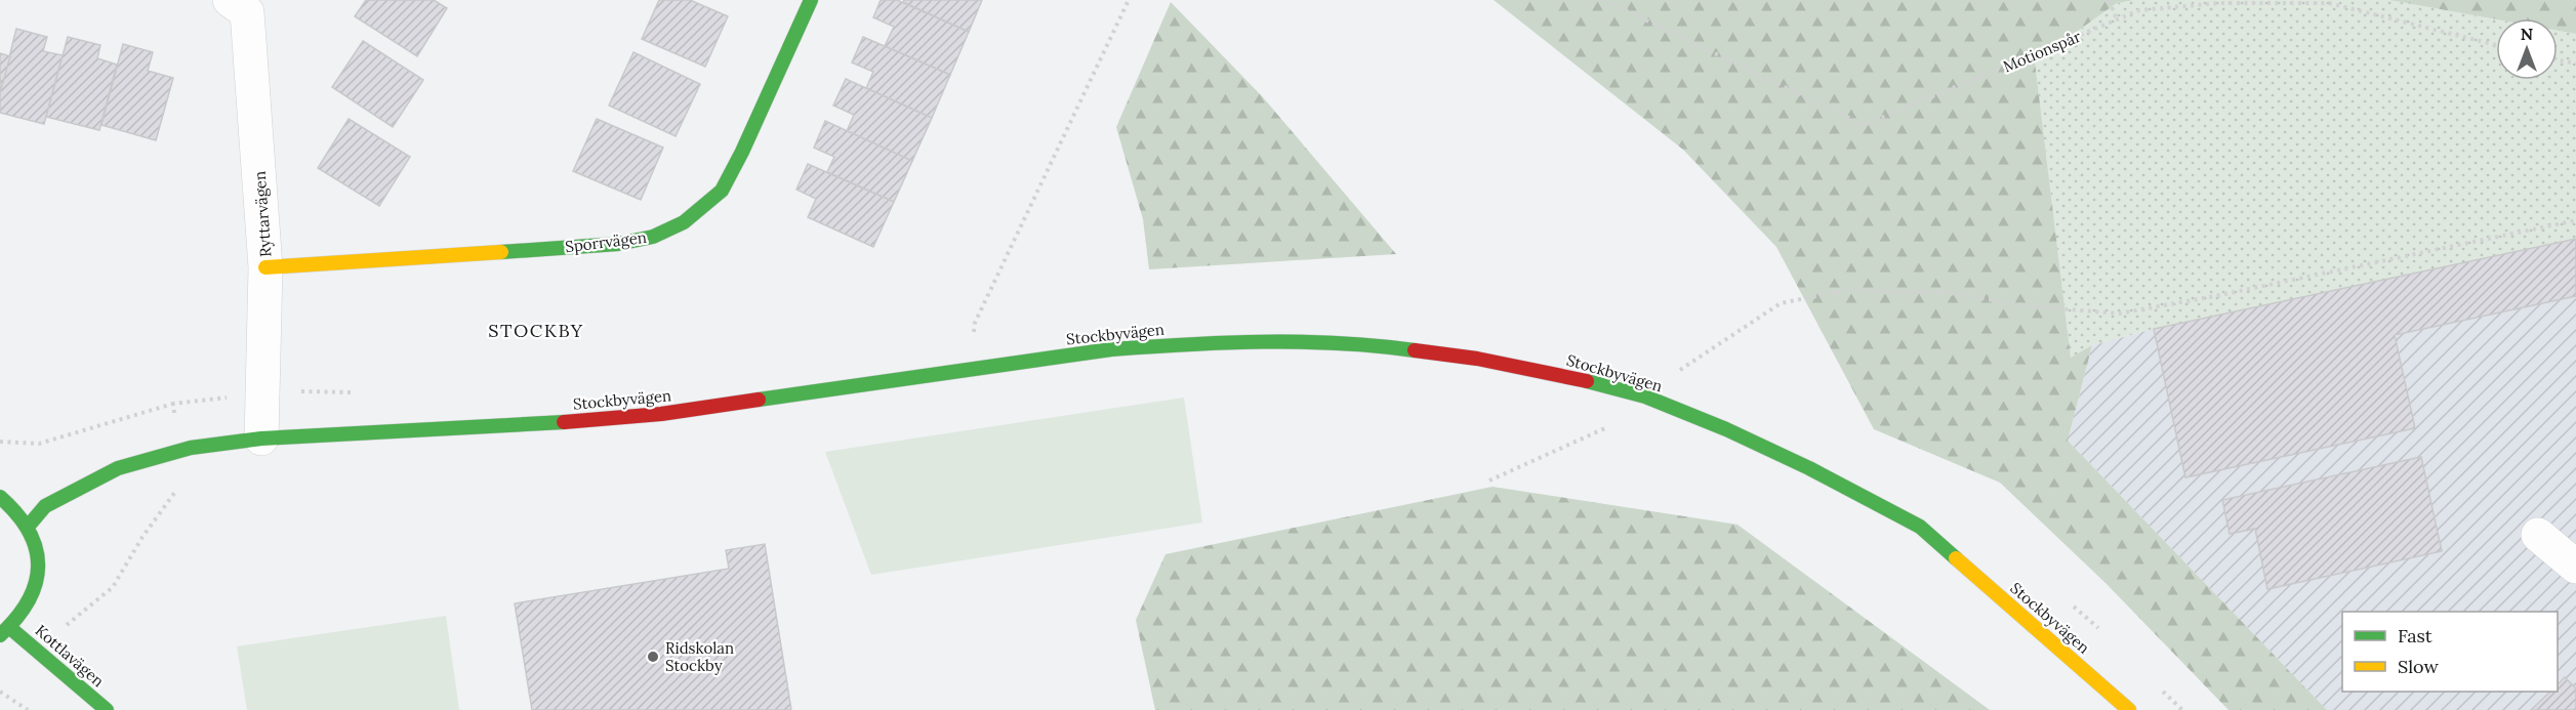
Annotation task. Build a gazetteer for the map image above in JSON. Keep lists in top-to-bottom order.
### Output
{
  "streets": {
    "street": [
      "Ryttarvägen",
      "Sporrvägen",
      "Stockbyvägen",
      "Kottlavägen"
    ],
    "path": ["Motionspår"]
  },
  "crossings": [
    ["Ryttarvägen", "Sporrvägen"],
    ["Ryttarvägen", "Stockbyvägen"]
  ],
  "districts": ["STOCKBY"],
  "places": ["Ridskolan Stockby"],
  "legend": ["Fast", "Slow"],
  "north": "top"
}
